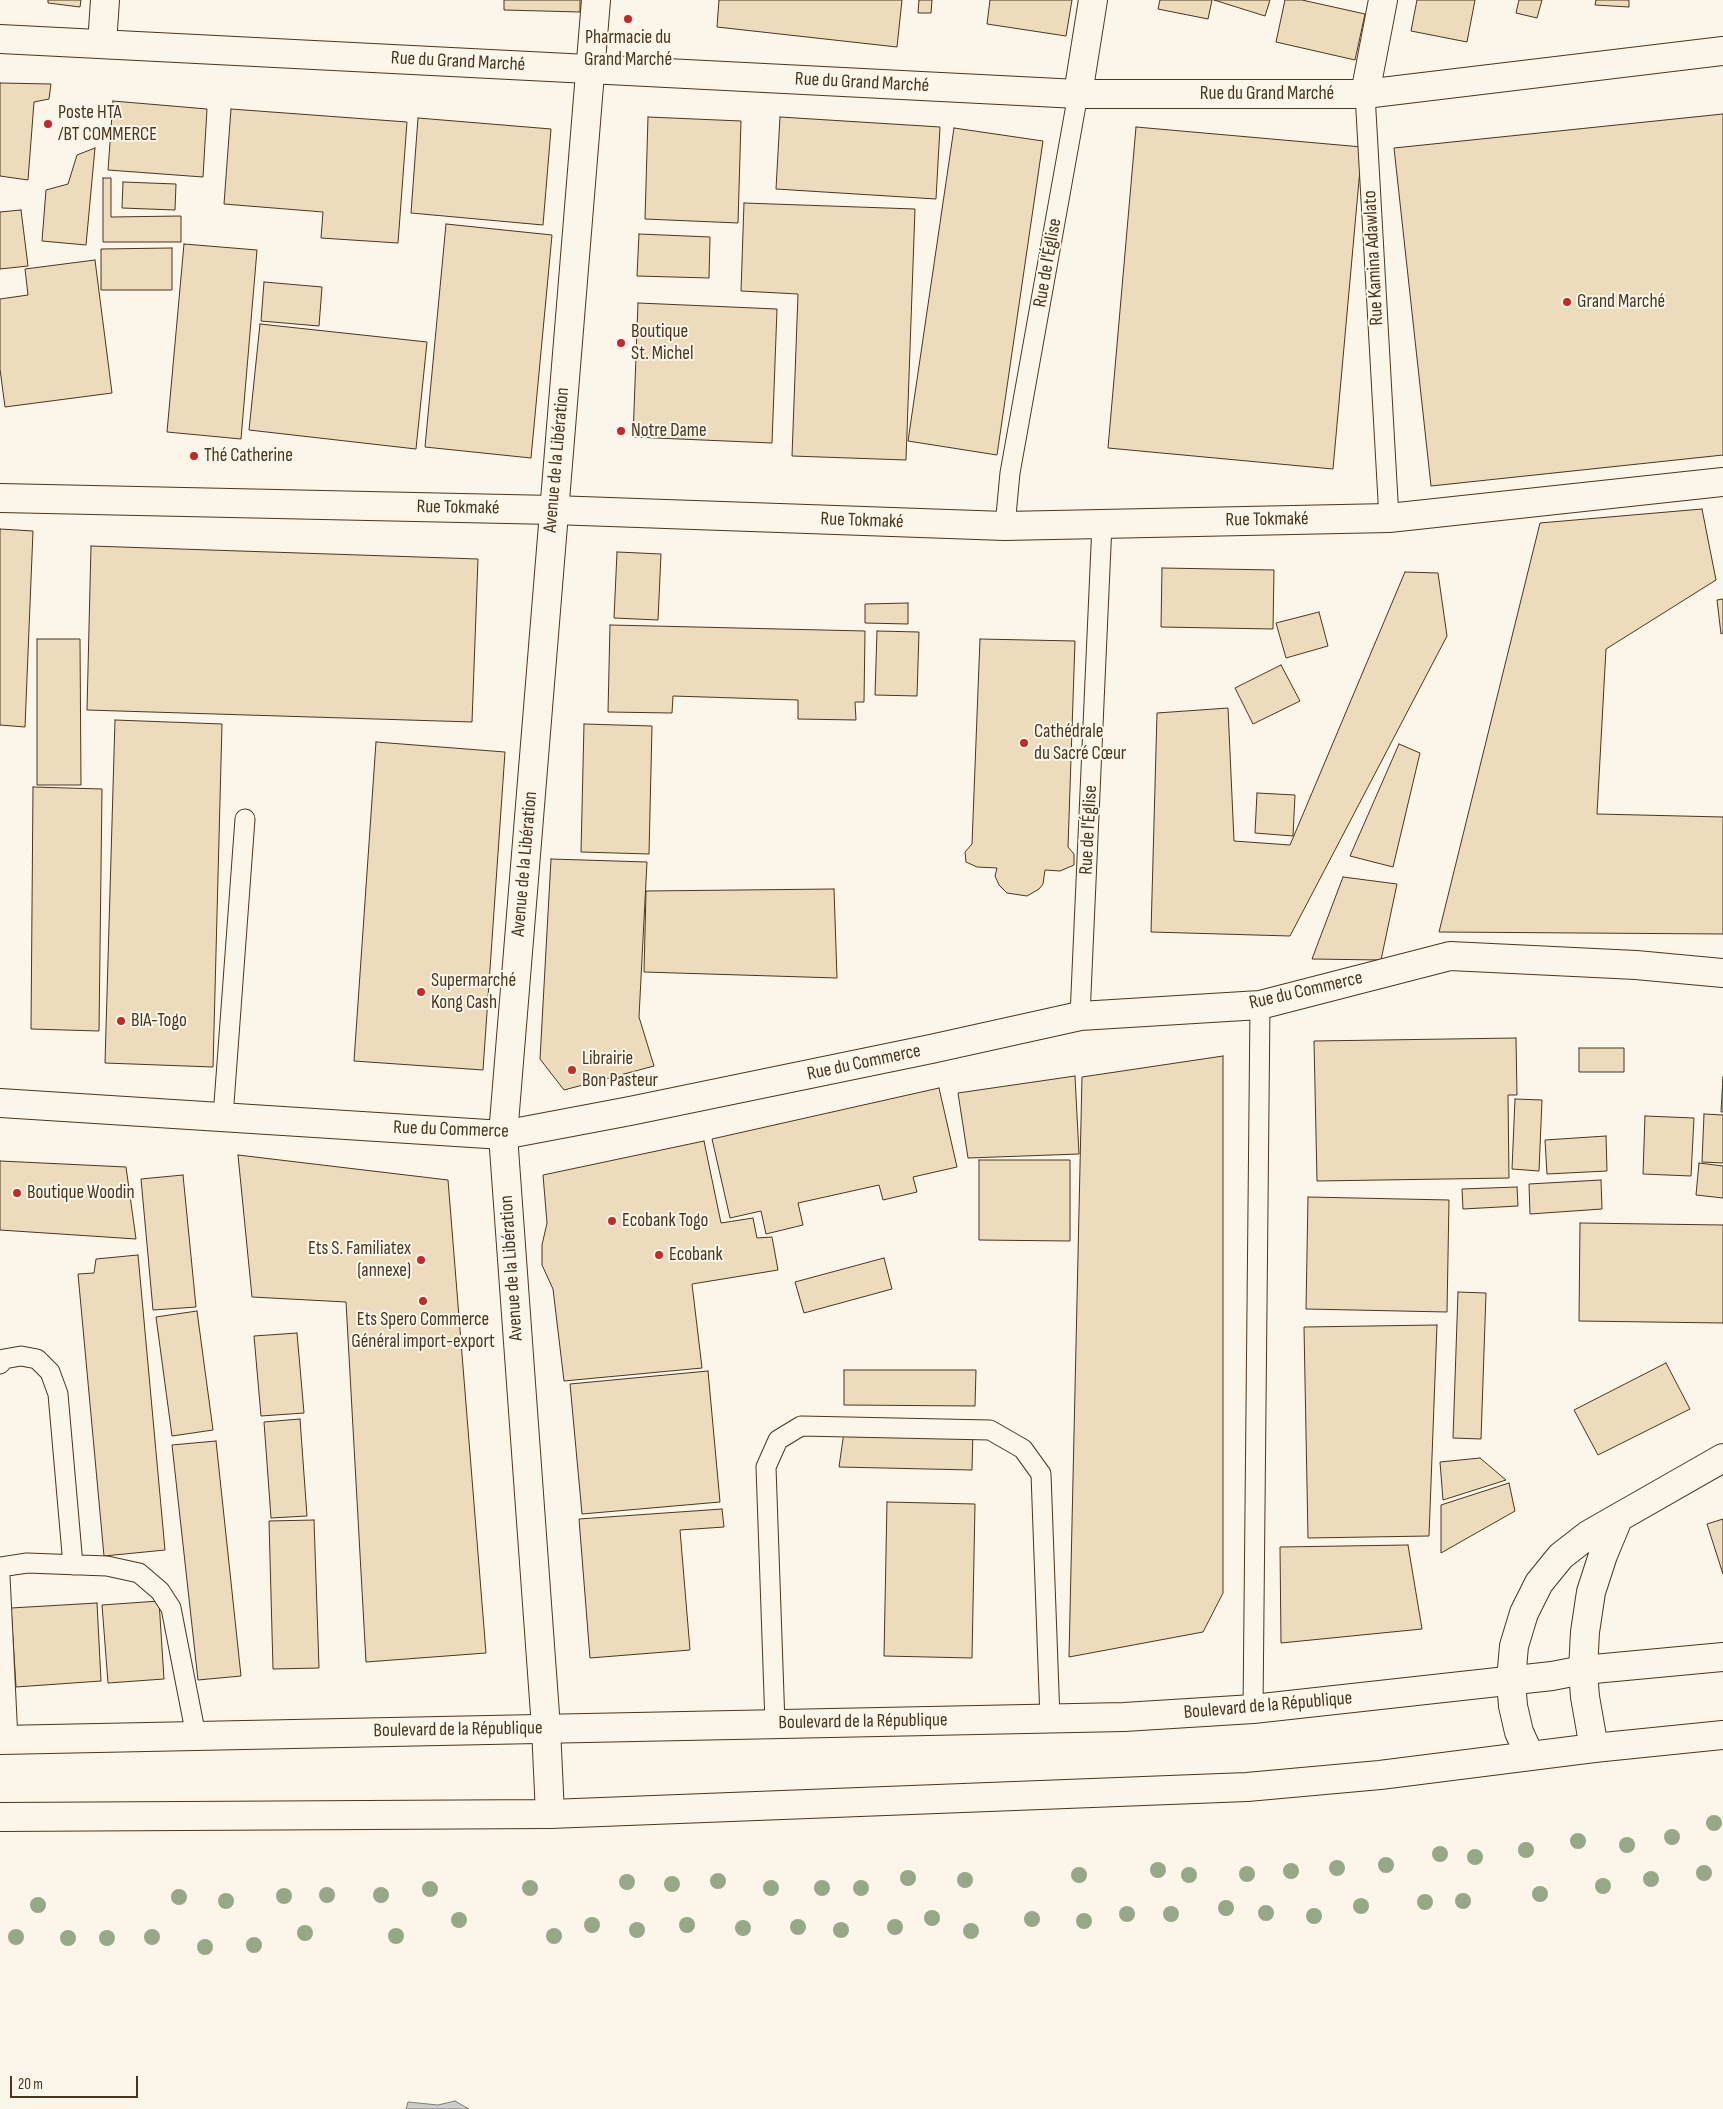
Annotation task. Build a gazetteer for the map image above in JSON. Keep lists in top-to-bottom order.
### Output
{
  "streets": {
    "main road": [
      "Rue du Grand Marché",
      "Rue Kamina Adawlato",
      "Rue de l'Église",
      "Avenue de la Libération",
      "Rue Tokmaké",
      "Rue du Commerce",
      "Boulevard de la République"
    ]
  },
  "crossings": [
    ["Rue du Grand Marché", "Rue Kamina Adawlato"],
    ["Rue du Grand Marché", "Rue de l'Église"],
    ["Rue du Grand Marché", "Avenue de la Libération"],
    ["Rue Kamina Adawlato", "Rue Tokmaké"],
    ["Rue de l'Église", "Rue Tokmaké"],
    ["Rue de l'Église", "Rue du Commerce"],
    ["Avenue de la Libération", "Rue Tokmaké"],
    ["Avenue de la Libération", "Rue du Commerce"],
    ["Avenue de la Libération", "Boulevard de la République"]
  ],
  "places": [
    "Pharmacie du Grand Marché",
    "Poste HTA /BT COMMERCE",
    "Grand Marché",
    "Boutique St. Michel",
    "Notre Dame",
    "Thé Catherine",
    "Cathédrale du Sacré Cœur",
    "Supermarché Kong Cash",
    "BIA-Togo",
    "Librairie Bon Pasteur",
    "Boutique Woodin",
    "Ecobank Togo",
    "Ecobank",
    "Ets S. Familiatex (annexe)",
    "Ets Spero Commerce Général import-export"
  ],
  "scale_bar": "20 m"
}
